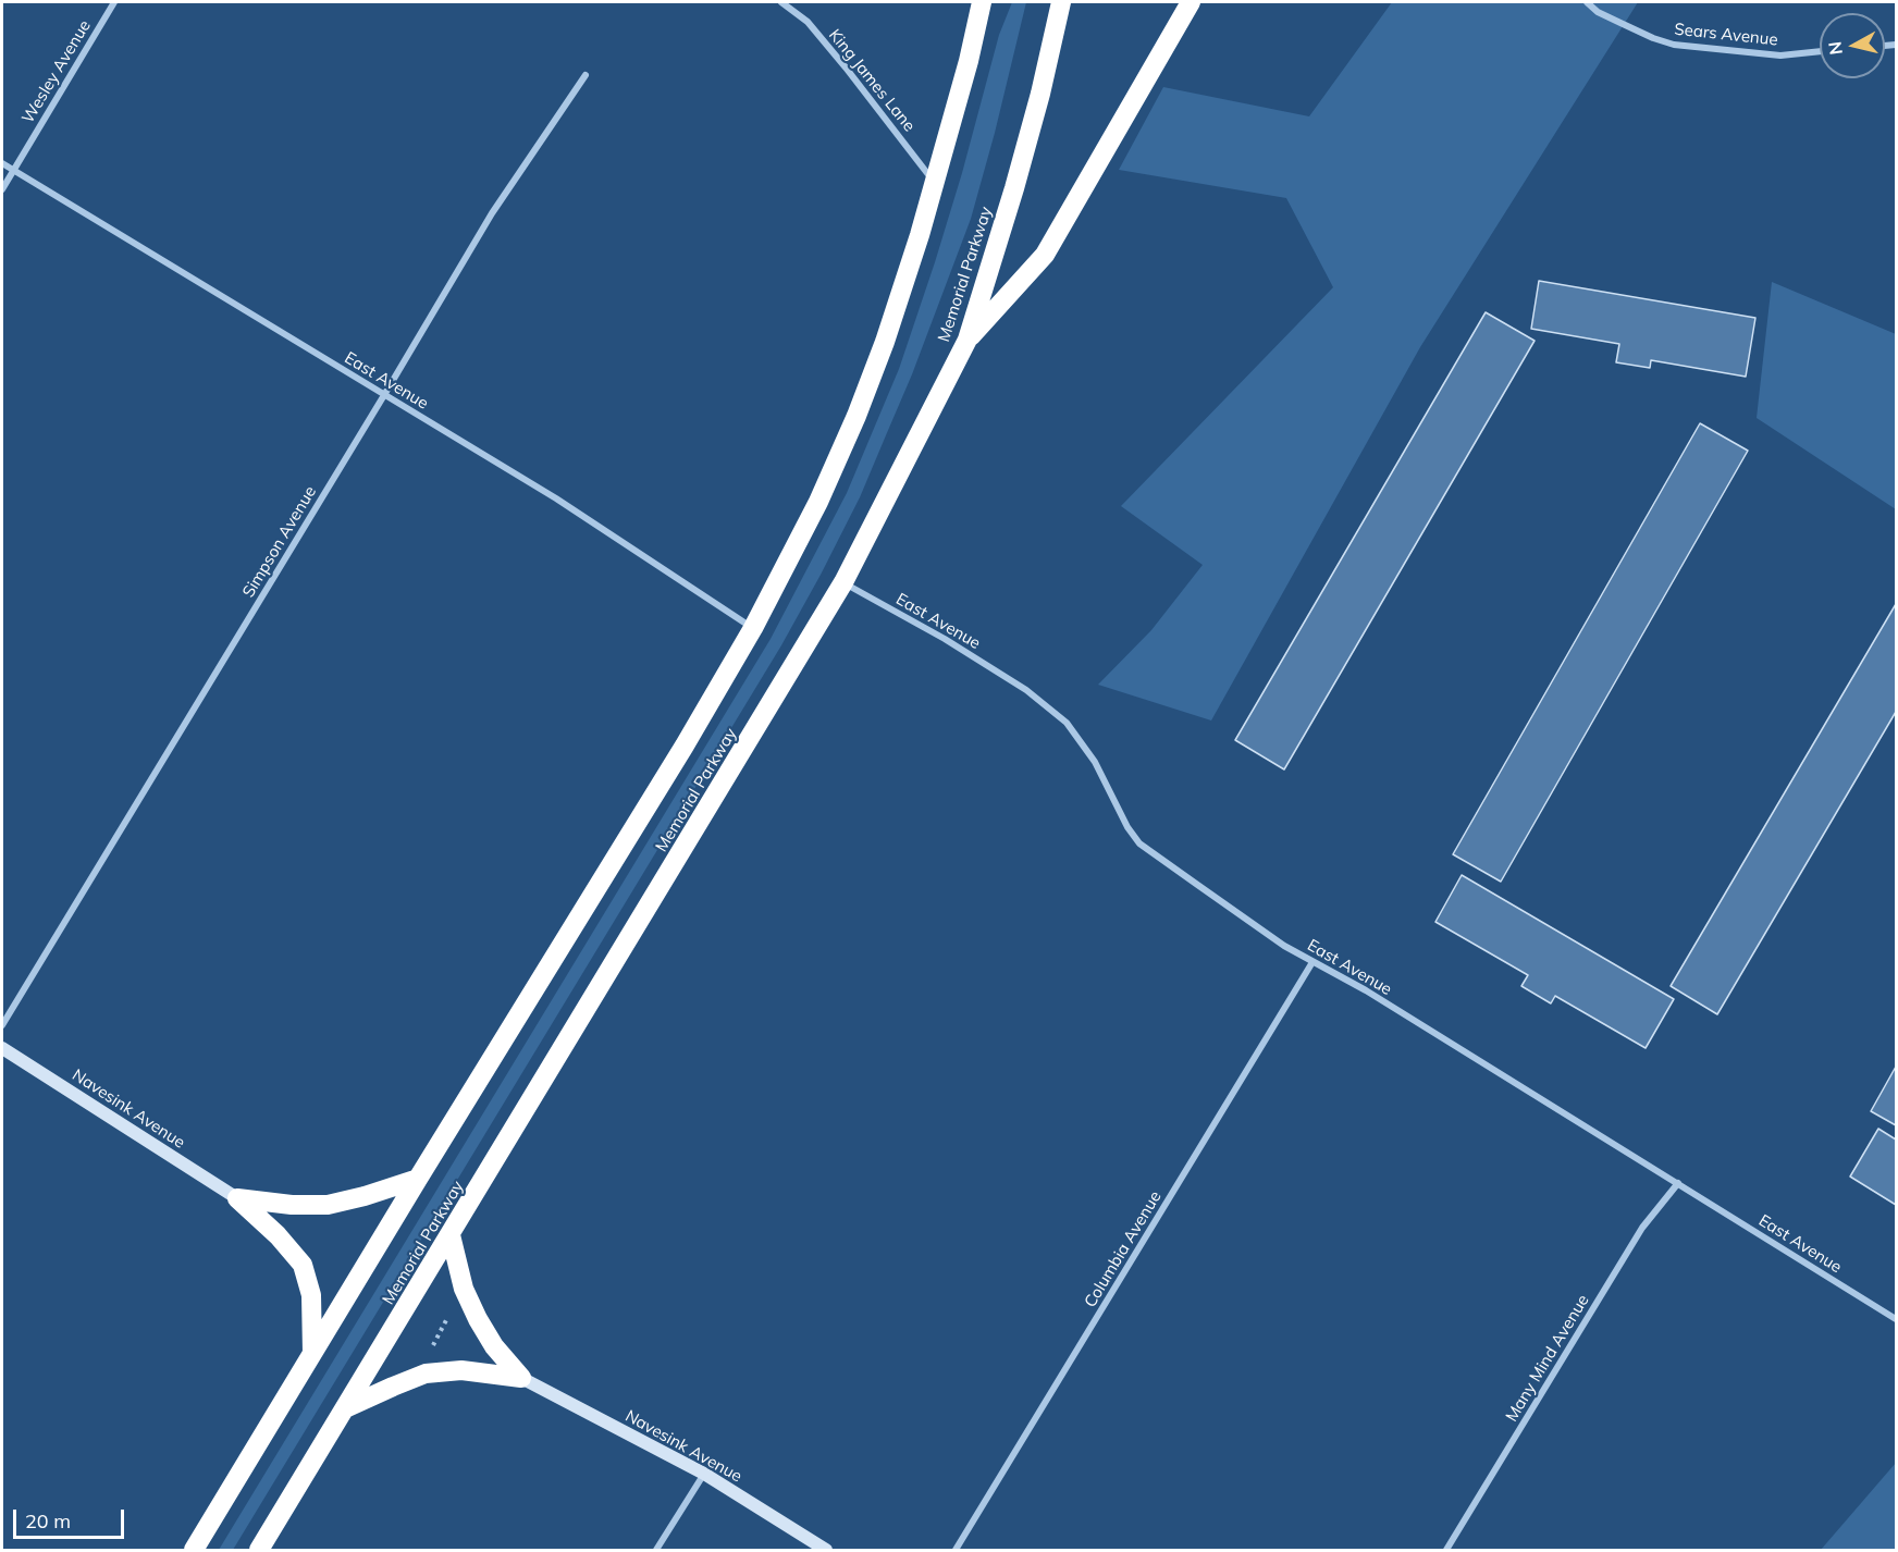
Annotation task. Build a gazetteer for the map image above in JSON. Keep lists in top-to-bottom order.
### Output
{
  "streets": {
    "highway": ["Memorial Parkway"],
    "street": [
      "Sears Avenue",
      "Wesley Avenue",
      "King James Lane",
      "East Avenue",
      "Simpson Avenue",
      "Navesink Avenue",
      "Columbia Avenue",
      "Many Mind Avenue"
    ]
  },
  "crossings": [
    ["Wesley Avenue", "East Avenue"],
    ["King James Lane", "Memorial Parkway"],
    ["Memorial Parkway", "East Avenue"],
    ["East Avenue", "Simpson Avenue"],
    ["East Avenue", "Columbia Avenue"],
    ["East Avenue", "Many Mind Avenue"]
  ],
  "scale_bar": "20 m",
  "north": "left"
}
